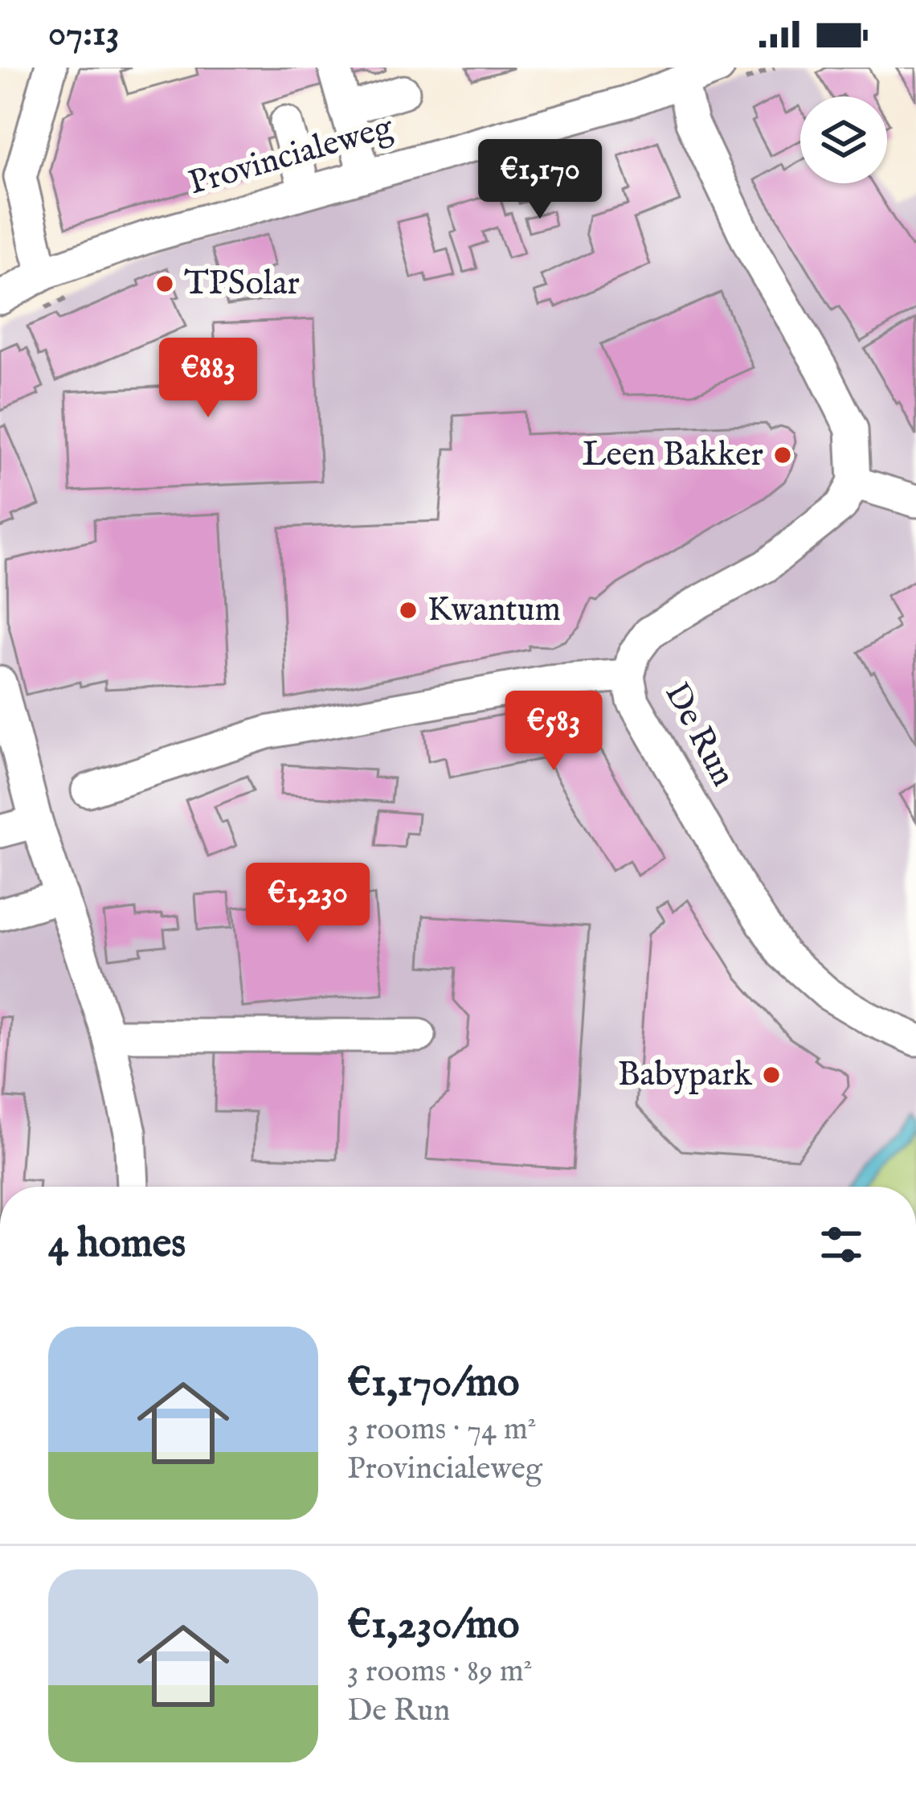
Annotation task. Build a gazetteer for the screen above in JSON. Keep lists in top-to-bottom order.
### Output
{
  "streets": {
    "street": ["Provincialeweg", "De Run"]
  },
  "places": [
    "TPSolar",
    "Leen Bakker",
    "Kwantum",
    "Babypark"
  ],
  "page": {
    "status": "07:13",
    "price": [
      "€1,170",
      "€883",
      "€583",
      "€1,230"
    ],
    "heading": "4 homes",
    "list": [
      {
        "name": "€1,170/mo",
        "note": "3 rooms · 74 m² · Provincialeweg"
      },
      {
        "name": "€1,230/mo",
        "note": "3 rooms · 89 m² · De Run"
      }
    ]
  }
}
